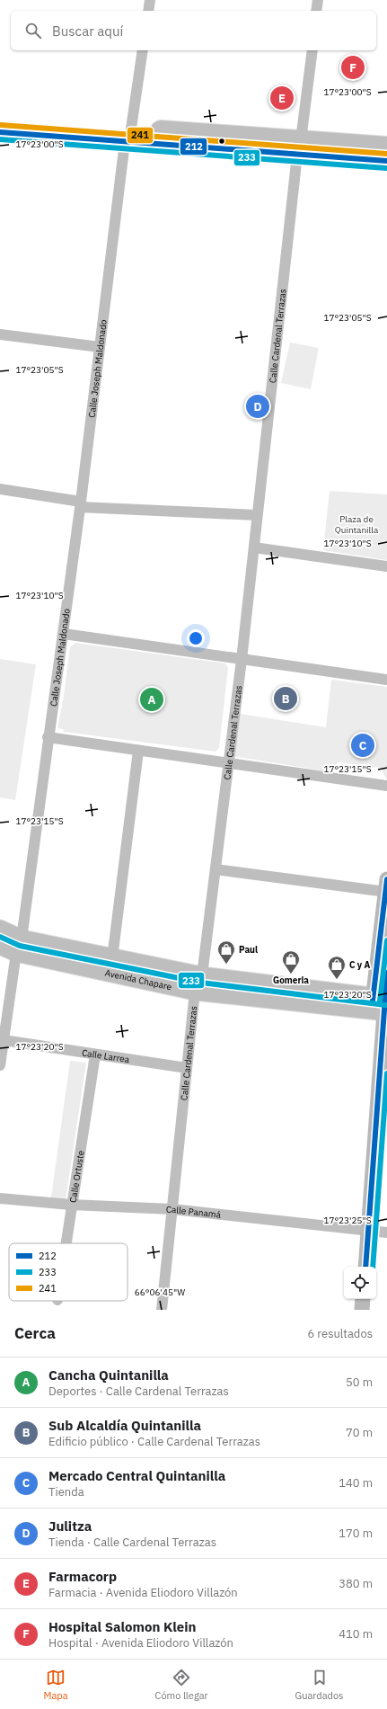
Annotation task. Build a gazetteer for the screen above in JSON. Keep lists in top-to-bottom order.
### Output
{
  "streets": {
    "main road": ["Avenida Chapare"],
    "street": [
      "Calle Cardenal Terrazas",
      "Calle Joseph Maldonado",
      "Calle Larrea",
      "Calle Ortuste",
      "Calle Panamá"
    ]
  },
  "crossings": [
    ["Calle Cardenal Terrazas", "Avenida Chapare"],
    ["Calle Cardenal Terrazas", "Calle Larrea"],
    ["Calle Cardenal Terrazas", "Calle Panamá"],
    ["Calle Joseph Maldonado", "Avenida Chapare"],
    ["Calle Joseph Maldonado", "Calle Larrea"],
    ["Calle Larrea", "Calle Ortuste"],
    ["Calle Ortuste", "Calle Panamá"]
  ],
  "parks": ["Plaza de Quintanilla"],
  "places": {
    "shop": ["Paul", "Gomeria", "C y A"]
  },
  "lines": ["transit line 241", "transit line 212", "transit line 233"],
  "legend": ["212", "233", "241"],
  "page": {
    "search": "Buscar aquí",
    "pins": [
      "F",
      "E",
      "D",
      "B",
      "A",
      "C"
    ],
    "heading": ["Cerca", "6 resultados"],
    "list": [
      {
        "mark": "A",
        "name": "Cancha Quintanilla",
        "note": "Deportes · Calle Cardenal Terrazas",
        "value": "50 m"
      },
      {
        "mark": "B",
        "name": "Sub Alcaldía Quintanilla",
        "note": "Edificio público · Calle Cardenal Terrazas",
        "value": "70 m"
      },
      {
        "mark": "C",
        "name": "Mercado Central Quintanilla",
        "note": "Tienda",
        "value": "140 m"
      },
      {
        "mark": "D",
        "name": "Julitza",
        "note": "Tienda · Calle Cardenal Terrazas",
        "value": "170 m"
      },
      {
        "mark": "E",
        "name": "Farmacorp",
        "note": "Farmacia · Avenida Eliodoro Villazón",
        "value": "380 m"
      },
      {
        "mark": "F",
        "name": "Hospital Salomon Klein",
        "note": "Hospital · Avenida Eliodoro Villazón",
        "value": "410 m"
      }
    ],
    "nav": ["Mapa", "Cómo llegar", "Guardados"]
  },
  "coordinates": [
    "17°23'00\"S",
    "17°23'05\"S",
    "17°23'10\"S",
    "17°23'15\"S",
    "17°23'20\"S",
    "17°23'25\"S",
    "66°06'45\"W"
  ]
}
